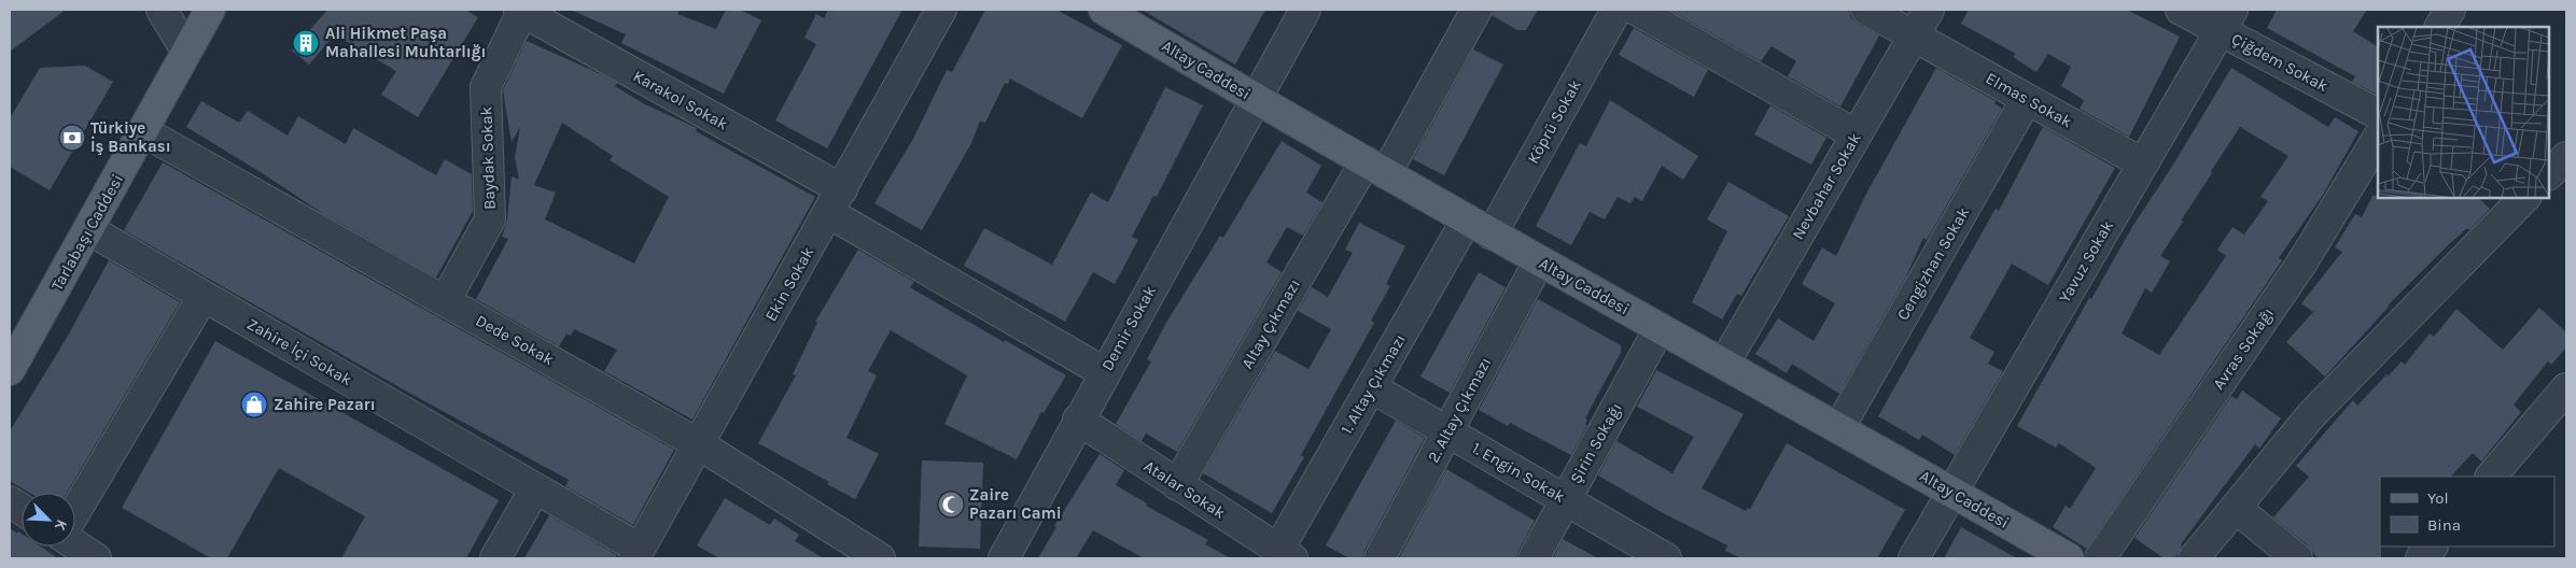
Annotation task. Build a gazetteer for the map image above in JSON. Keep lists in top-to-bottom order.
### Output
{
  "streets": {
    "main road": ["Altay Caddesi", "Tarlabaşı Caddesi"],
    "street": [
      "Çiğdem Sokak",
      "Karakol Sokak",
      "Elmas Sokak",
      "Köprü Sokak",
      "Baydak Sokak",
      "Nevbahar Sokak",
      "Yavuz Sokak",
      "Cengizhan Sokak",
      "Ekin Sokak",
      "Altay Çıkmazı",
      "Demir Sokak",
      "Dede Sokak",
      "Avras Sokağı",
      "Zahire İçi Sokak",
      "1. Altay Çıkmazı",
      "2. Altay Çıkmazı",
      "Şirin Sokağı",
      "1. Engin Sokak",
      "Atalar Sokak"
    ]
  },
  "crossings": [
    ["Çiğdem Sokak", "Yavuz Sokak"],
    ["Altay Caddesi", "Köprü Sokak"],
    ["Altay Caddesi", "Nevbahar Sokak"],
    ["Altay Caddesi", "Yavuz Sokak"],
    ["Altay Caddesi", "Cengizhan Sokak"],
    ["Altay Caddesi", "Altay Çıkmazı"],
    ["Altay Caddesi", "Demir Sokak"],
    ["Altay Caddesi", "1. Altay Çıkmazı"],
    ["Altay Caddesi", "2. Altay Çıkmazı"],
    ["Altay Caddesi", "Şirin Sokağı"],
    ["Karakol Sokak", "Baydak Sokak"],
    ["Karakol Sokak", "Ekin Sokak"],
    ["Karakol Sokak", "Demir Sokak"],
    ["Elmas Sokak", "Nevbahar Sokak"],
    ["Elmas Sokak", "Yavuz Sokak"],
    ["Elmas Sokak", "Cengizhan Sokak"],
    ["Baydak Sokak", "Dede Sokak"],
    ["Tarlabaşı Caddesi", "Dede Sokak"],
    ["Tarlabaşı Caddesi", "Zahire İçi Sokak"],
    ["Ekin Sokak", "Dede Sokak"],
    ["Ekin Sokak", "Zahire İçi Sokak"],
    ["Altay Çıkmazı", "Atalar Sokak"],
    ["Demir Sokak", "Atalar Sokak"],
    ["1. Altay Çıkmazı", "1. Engin Sokak"],
    ["1. Altay Çıkmazı", "Atalar Sokak"],
    ["2. Altay Çıkmazı", "1. Engin Sokak"],
    ["Şirin Sokağı", "1. Engin Sokak"]
  ],
  "places": {
    "building": ["Ali Hikmet Paşa Mahallesi Muhtarlığı"],
    "bank": ["Türkiye İş Bankası"],
    "shop": ["Zahire Pazarı"],
    "mosque": ["Zaire Pazarı Cami"]
  },
  "legend": ["Yol", "Bina"],
  "north": "bottom right"
}
